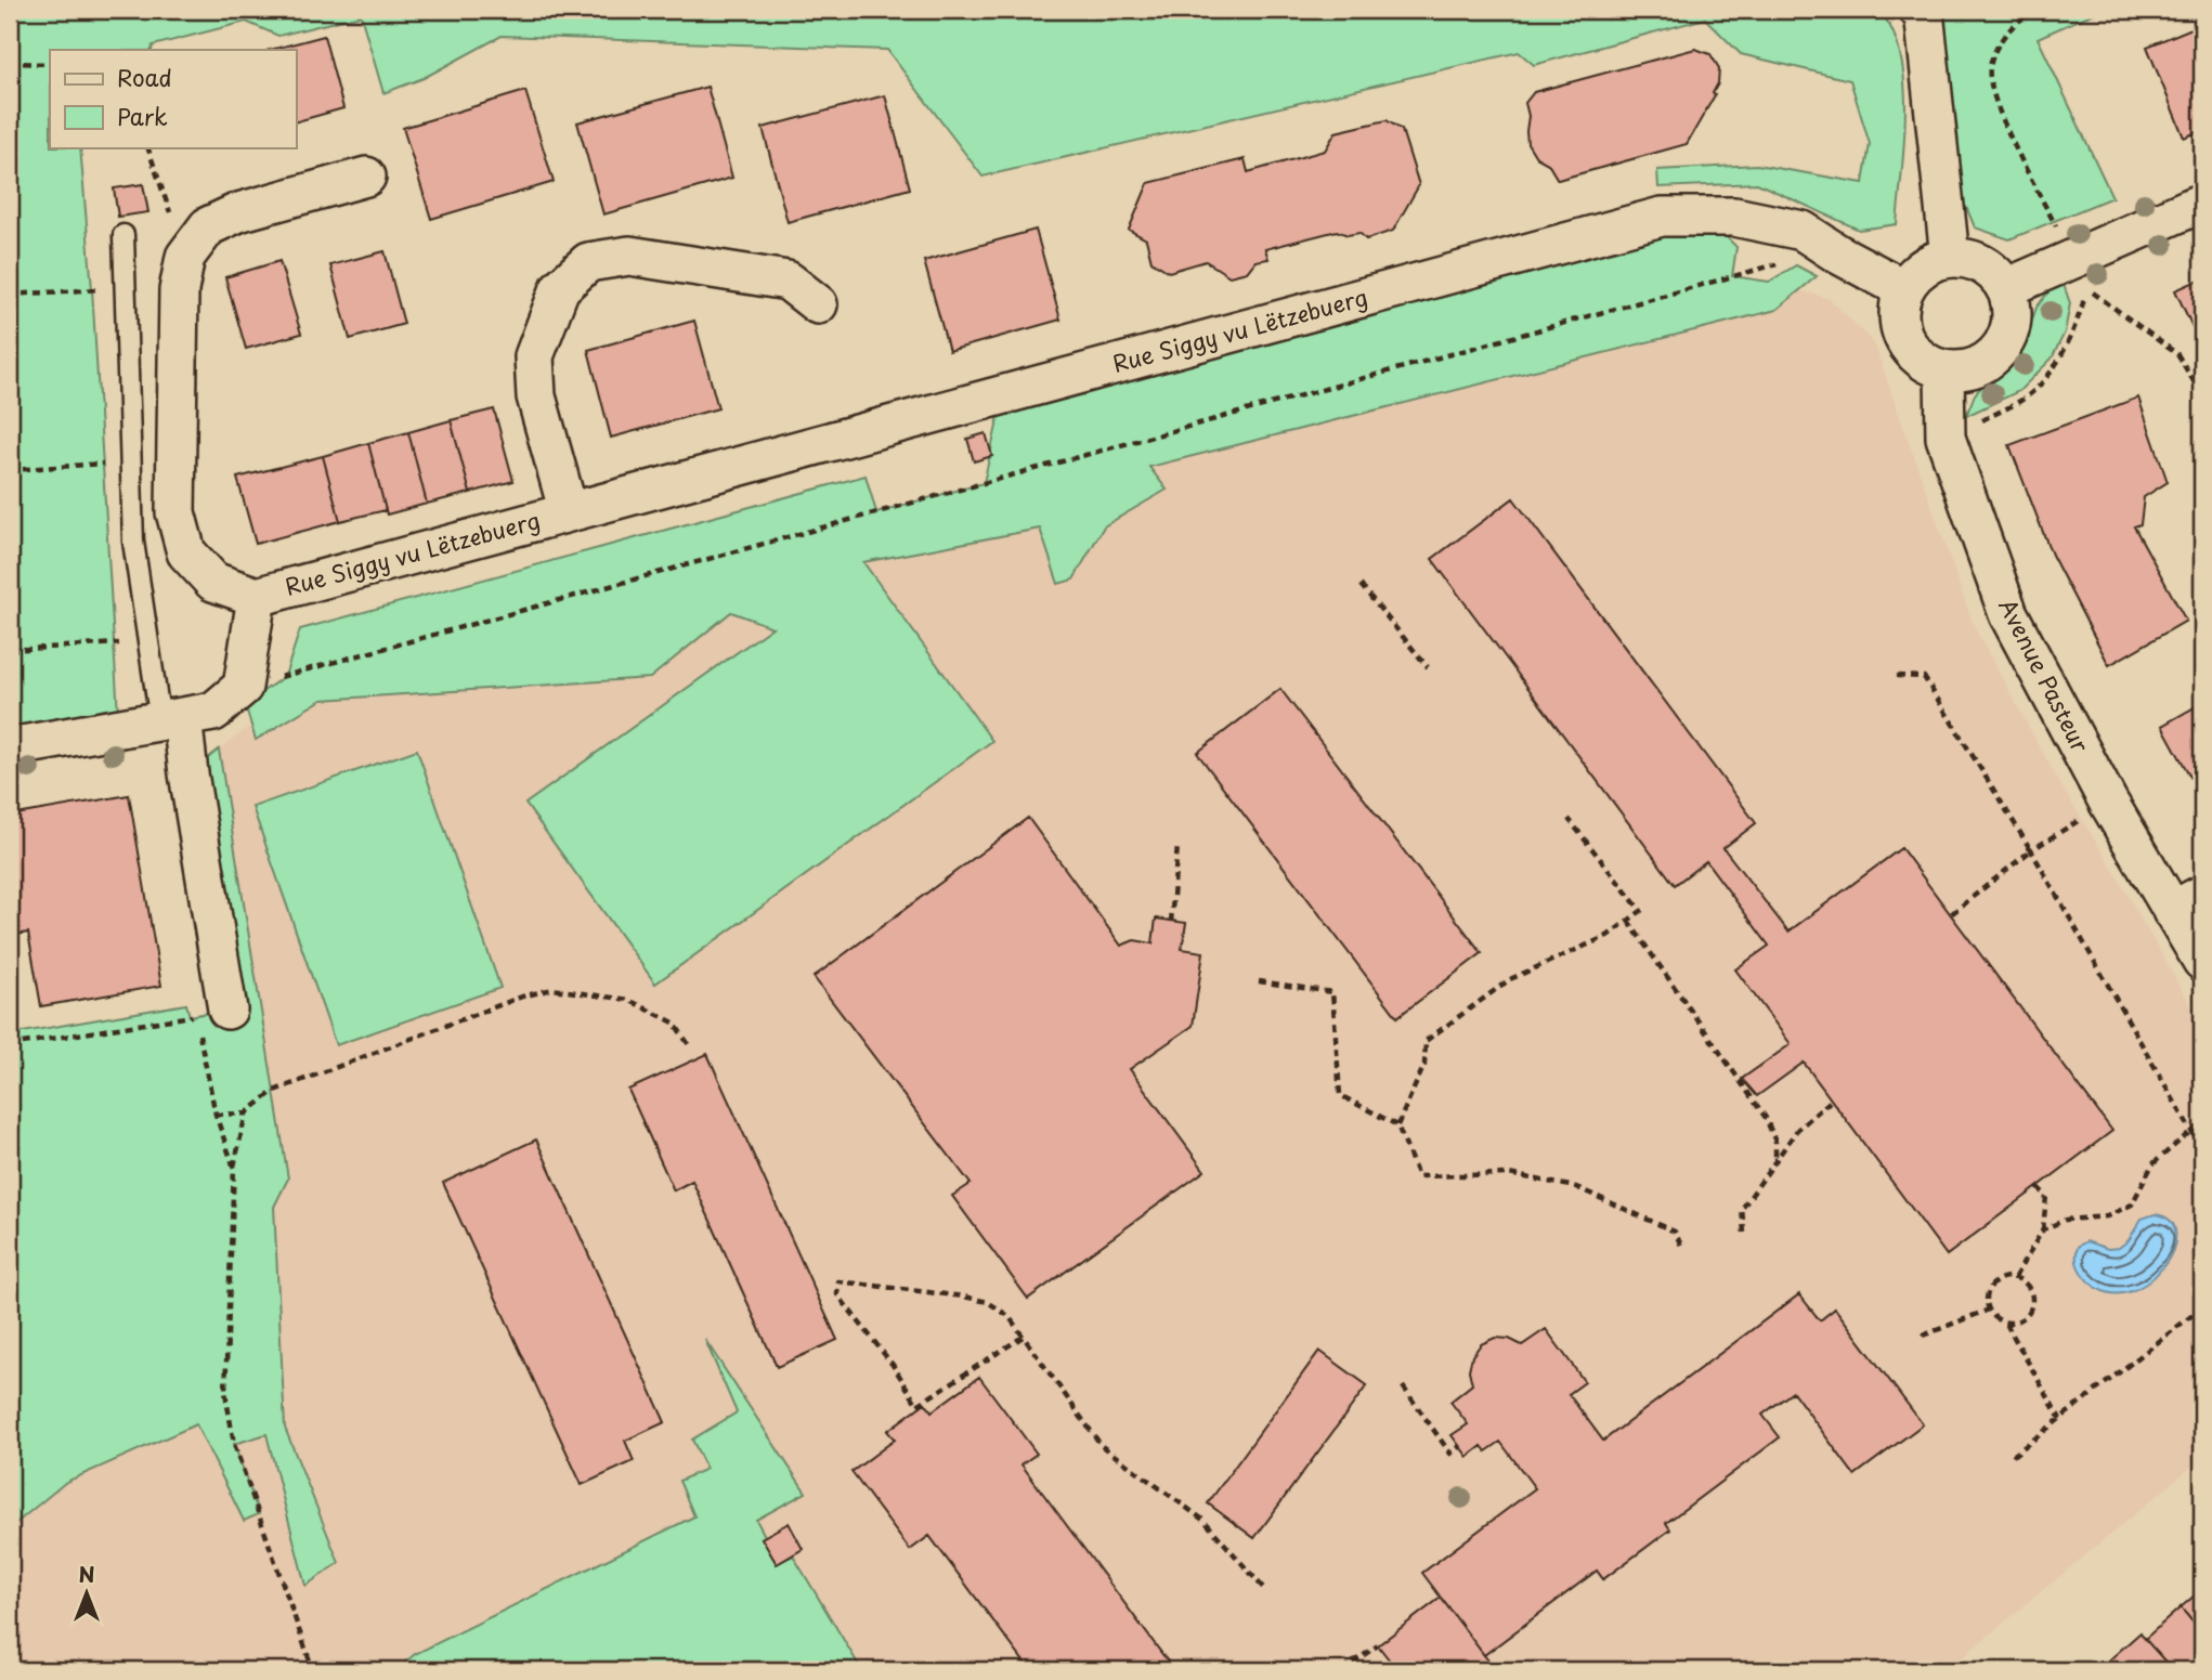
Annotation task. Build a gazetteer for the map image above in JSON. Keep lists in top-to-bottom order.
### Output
{
  "streets": {
    "street": ["Rue Siggy vu Lëtzebuerg", "Avenue Pasteur"]
  },
  "crossings": [
    ["Rue Siggy vu Lëtzebuerg", "Avenue Pasteur"]
  ],
  "legend": ["Road", "Park"],
  "north": "top"
}
